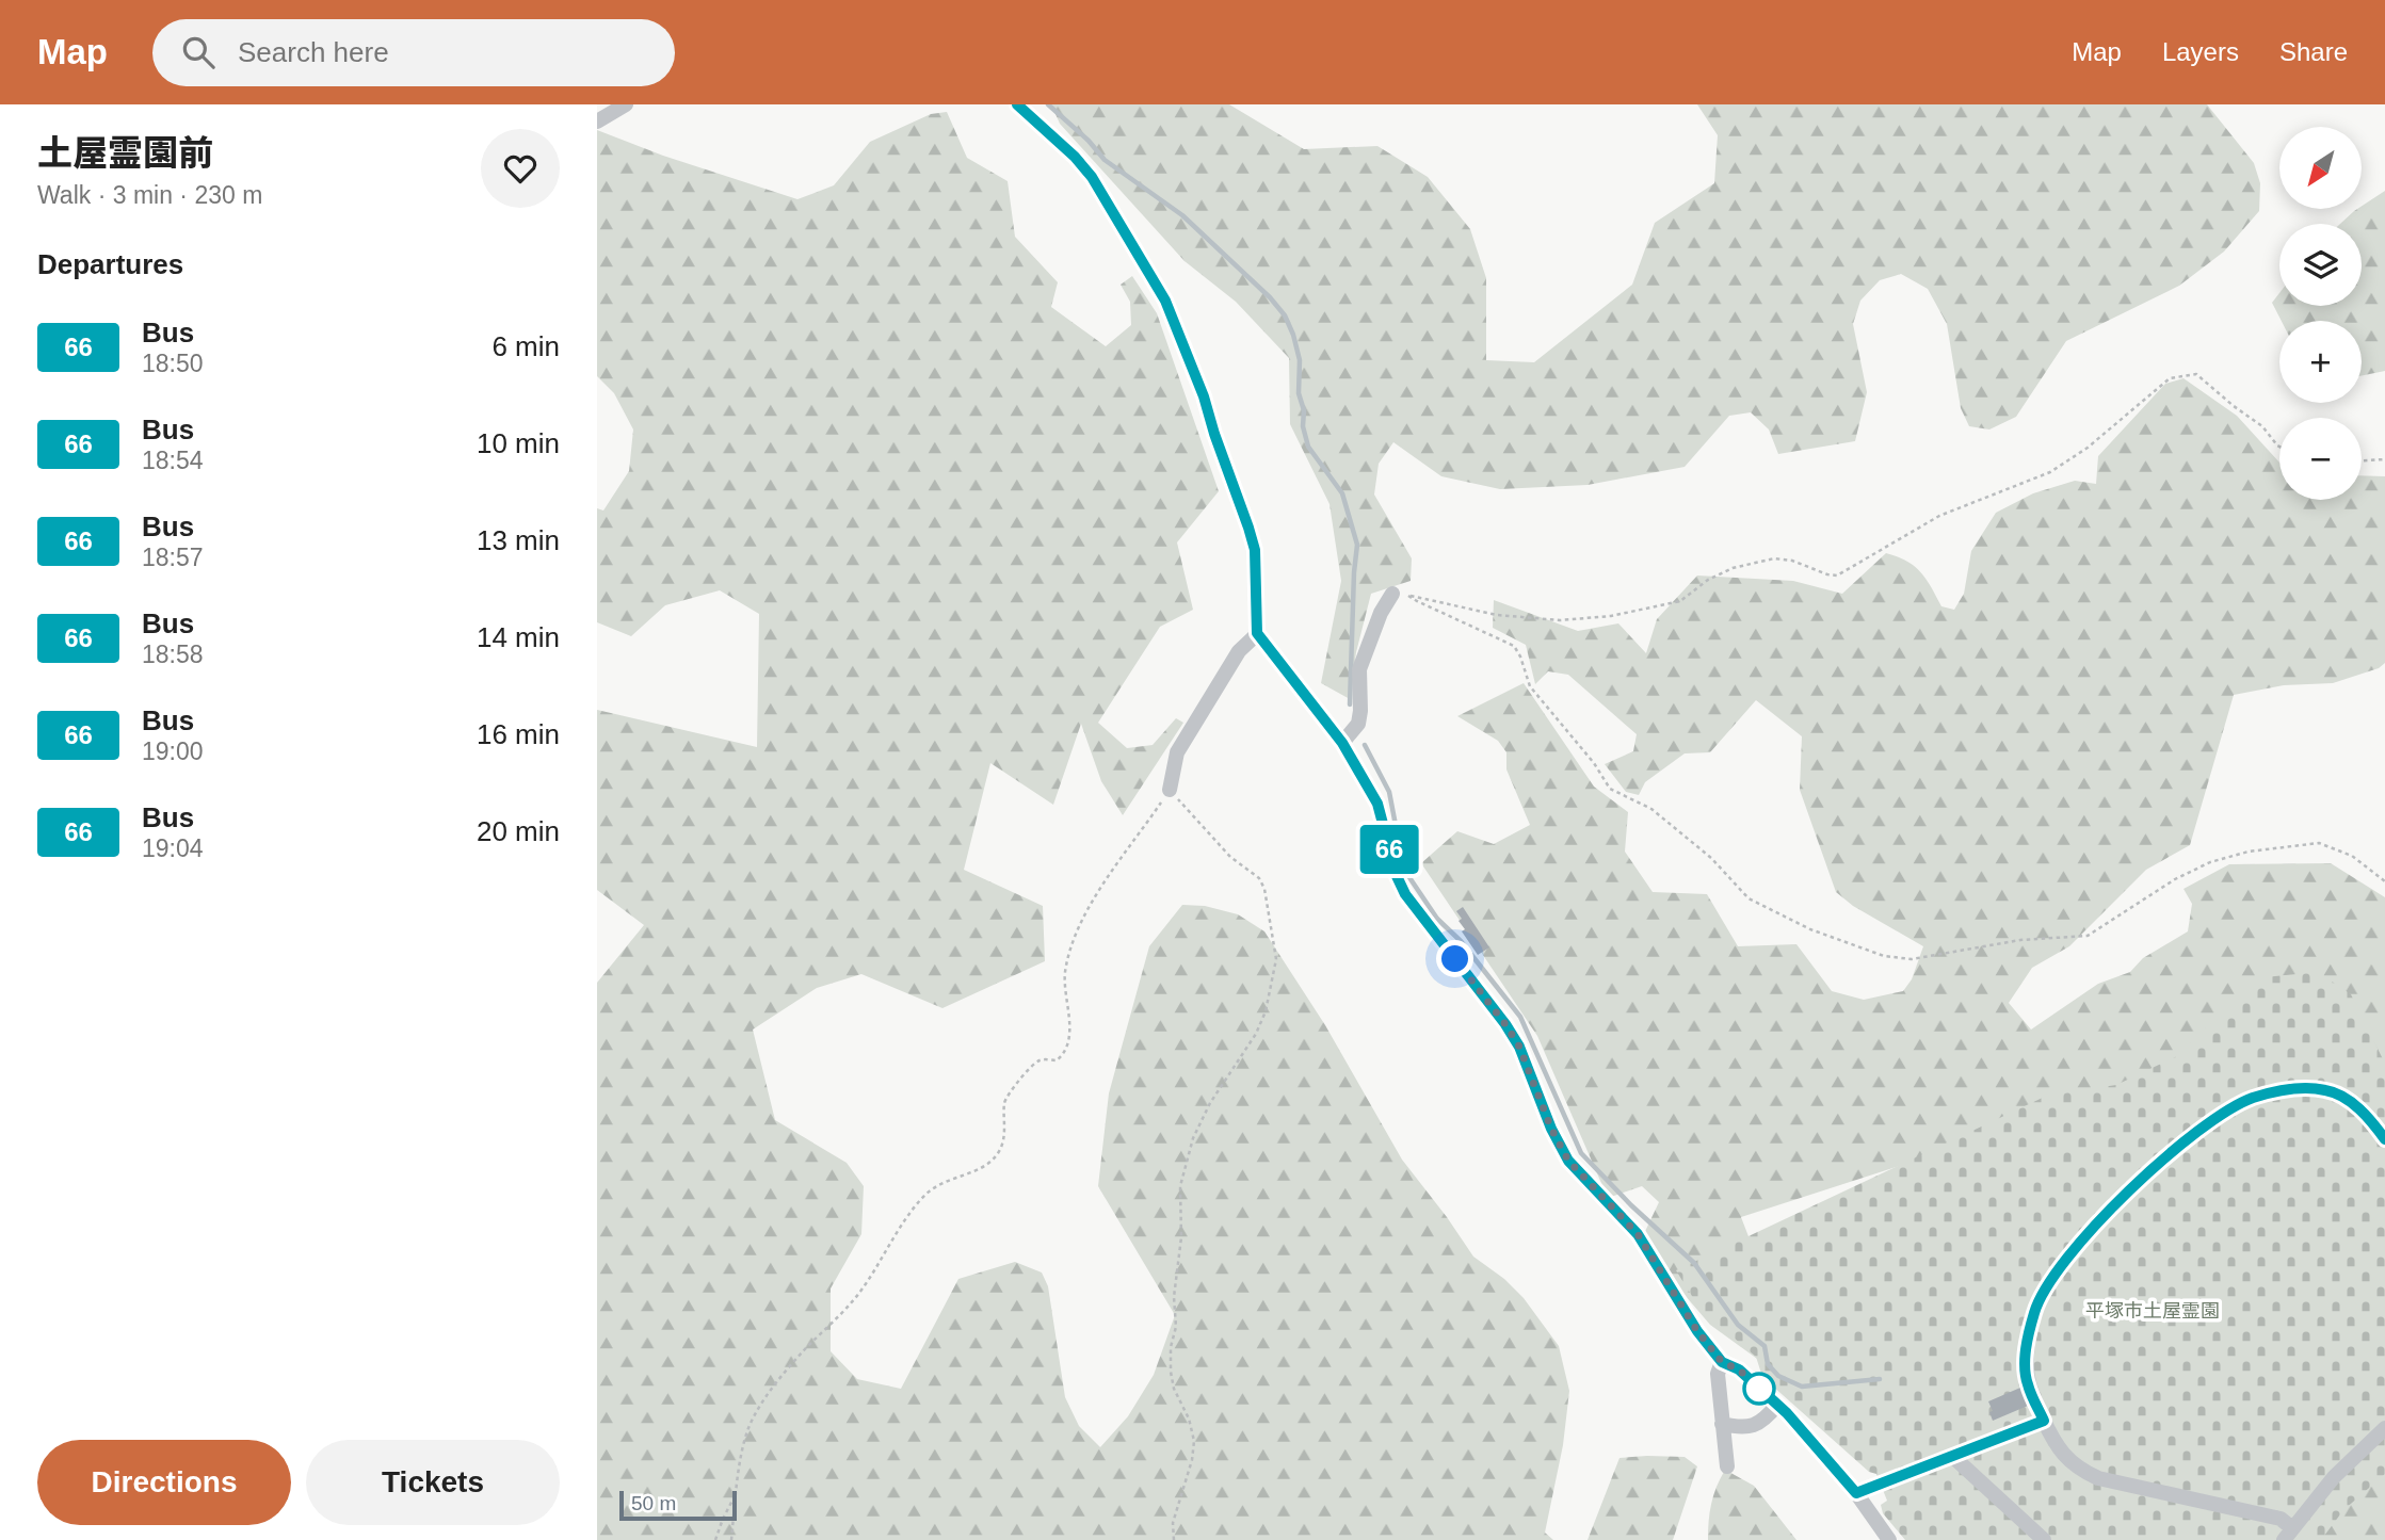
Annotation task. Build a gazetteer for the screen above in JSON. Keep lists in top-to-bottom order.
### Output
{
  "parks": ["平塚市土屋霊園"],
  "lines": ["bus line 66"],
  "scale_bar": "50 m",
  "north": "bottom left",
  "page": {
    "header": "Map",
    "search": "Search here",
    "nav": ["Map", "Layers", "Share"],
    "heading": [
      ["土屋霊園前", "Walk · 3 min · 230 m"],
      "Departures"
    ],
    "on_map": "66",
    "map_buttons": ["+", "−"],
    "list": [
      {
        "mark": "66",
        "name": "Bus",
        "note": "18:50",
        "value": "6 min"
      },
      {
        "mark": "66",
        "name": "Bus",
        "note": "18:54",
        "value": "10 min"
      },
      {
        "mark": "66",
        "name": "Bus",
        "note": "18:57",
        "value": "13 min"
      },
      {
        "mark": "66",
        "name": "Bus",
        "note": "18:58",
        "value": "14 min"
      },
      {
        "mark": "66",
        "name": "Bus",
        "note": "19:00",
        "value": "16 min"
      },
      {
        "mark": "66",
        "name": "Bus",
        "note": "19:04",
        "value": "20 min"
      }
    ],
    "buttons": ["Directions", "Tickets"],
    "scale": "50 m"
  }
}
